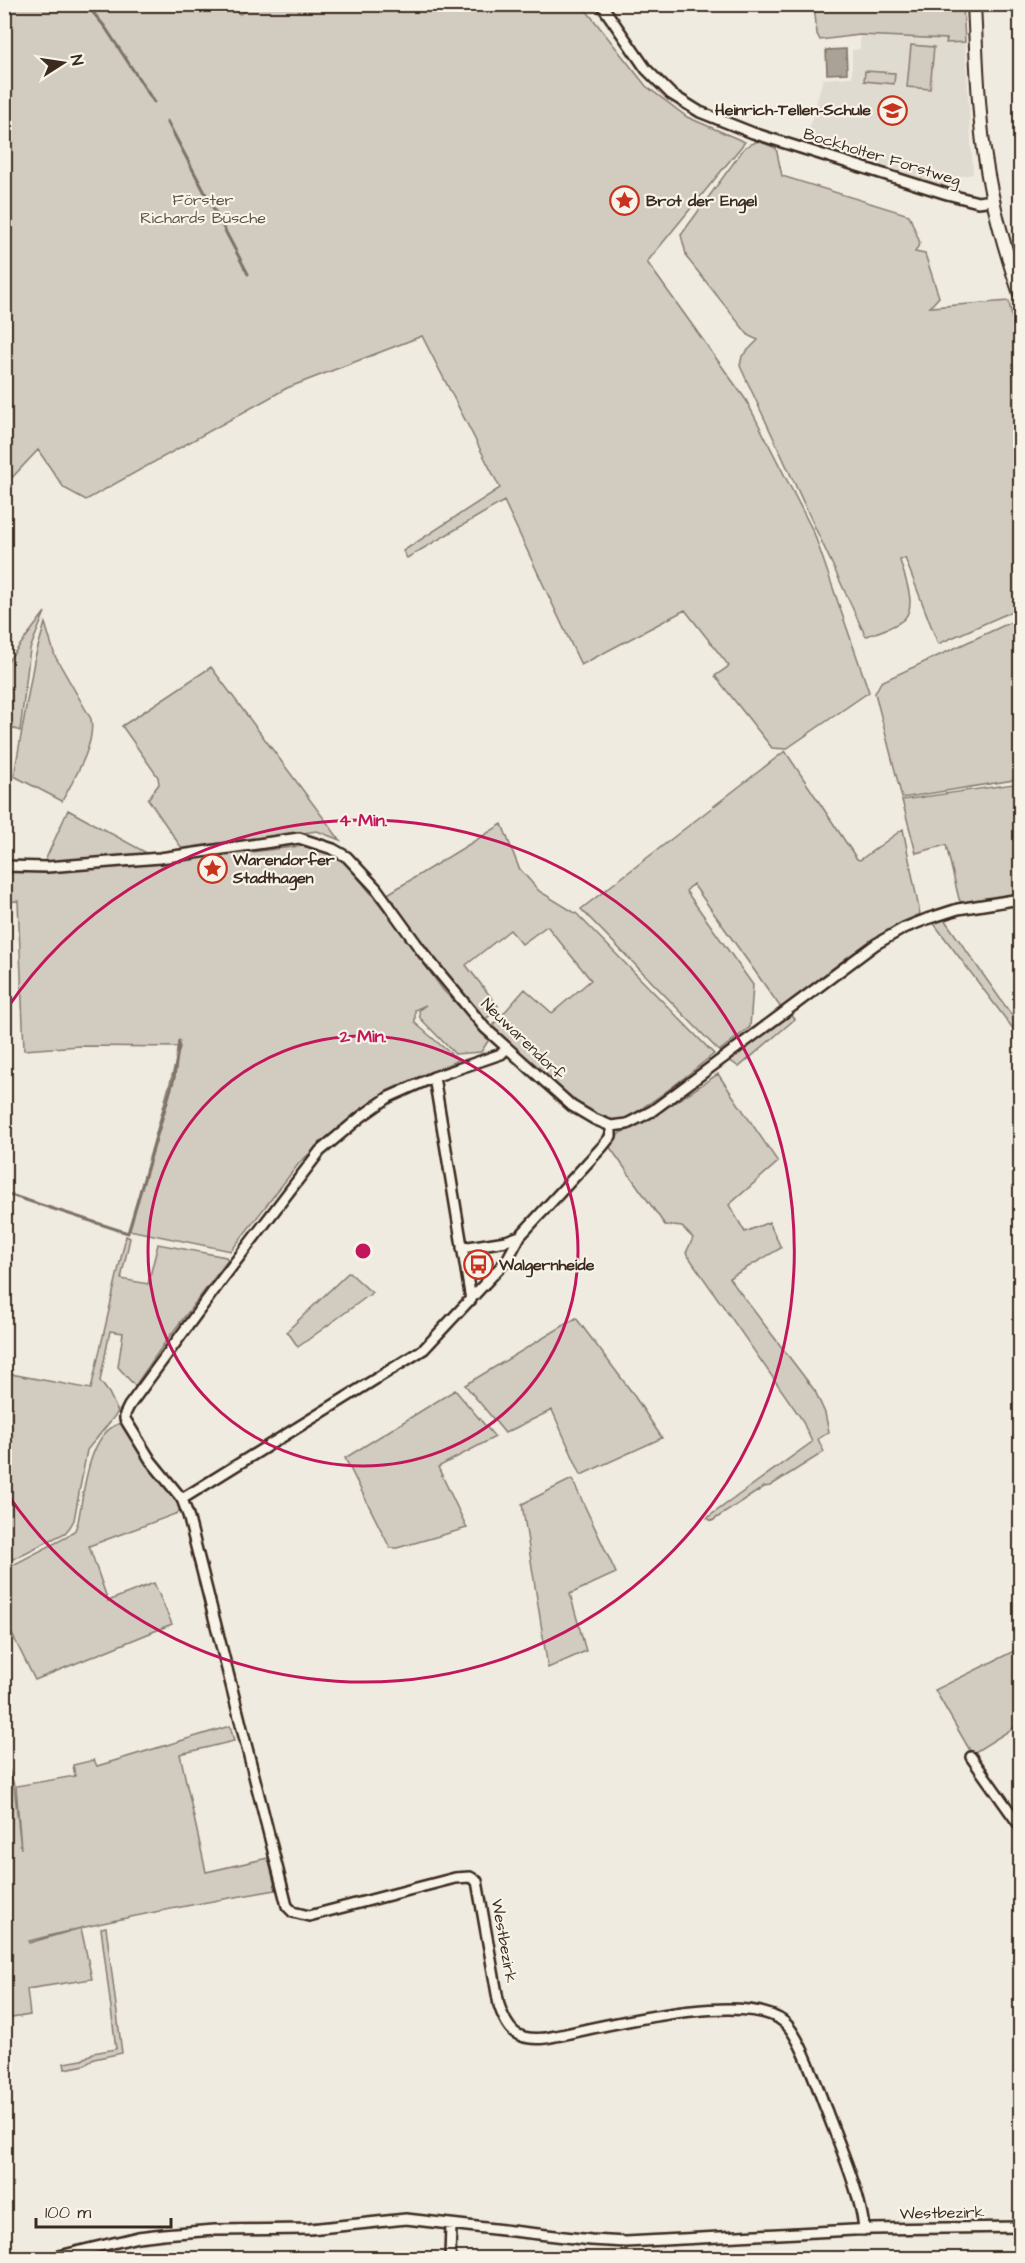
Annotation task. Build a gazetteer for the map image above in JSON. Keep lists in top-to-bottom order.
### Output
{
  "streets": {
    "street": ["Bockholter Forstweg", "Neuwarendorf", "Westbezirk"]
  },
  "parks": ["Förster Richards Büsche"],
  "places": {
    "school or university": ["Heinrich-Tellen-Schule"],
    "place": ["Brot der Engel", "Warendorfer Stadthagen"],
    "bus stop": ["Walgernheide"]
  },
  "scale_bar": "100 m",
  "north": "right",
  "rings": ["4 Min.", "2 Min."]
}
